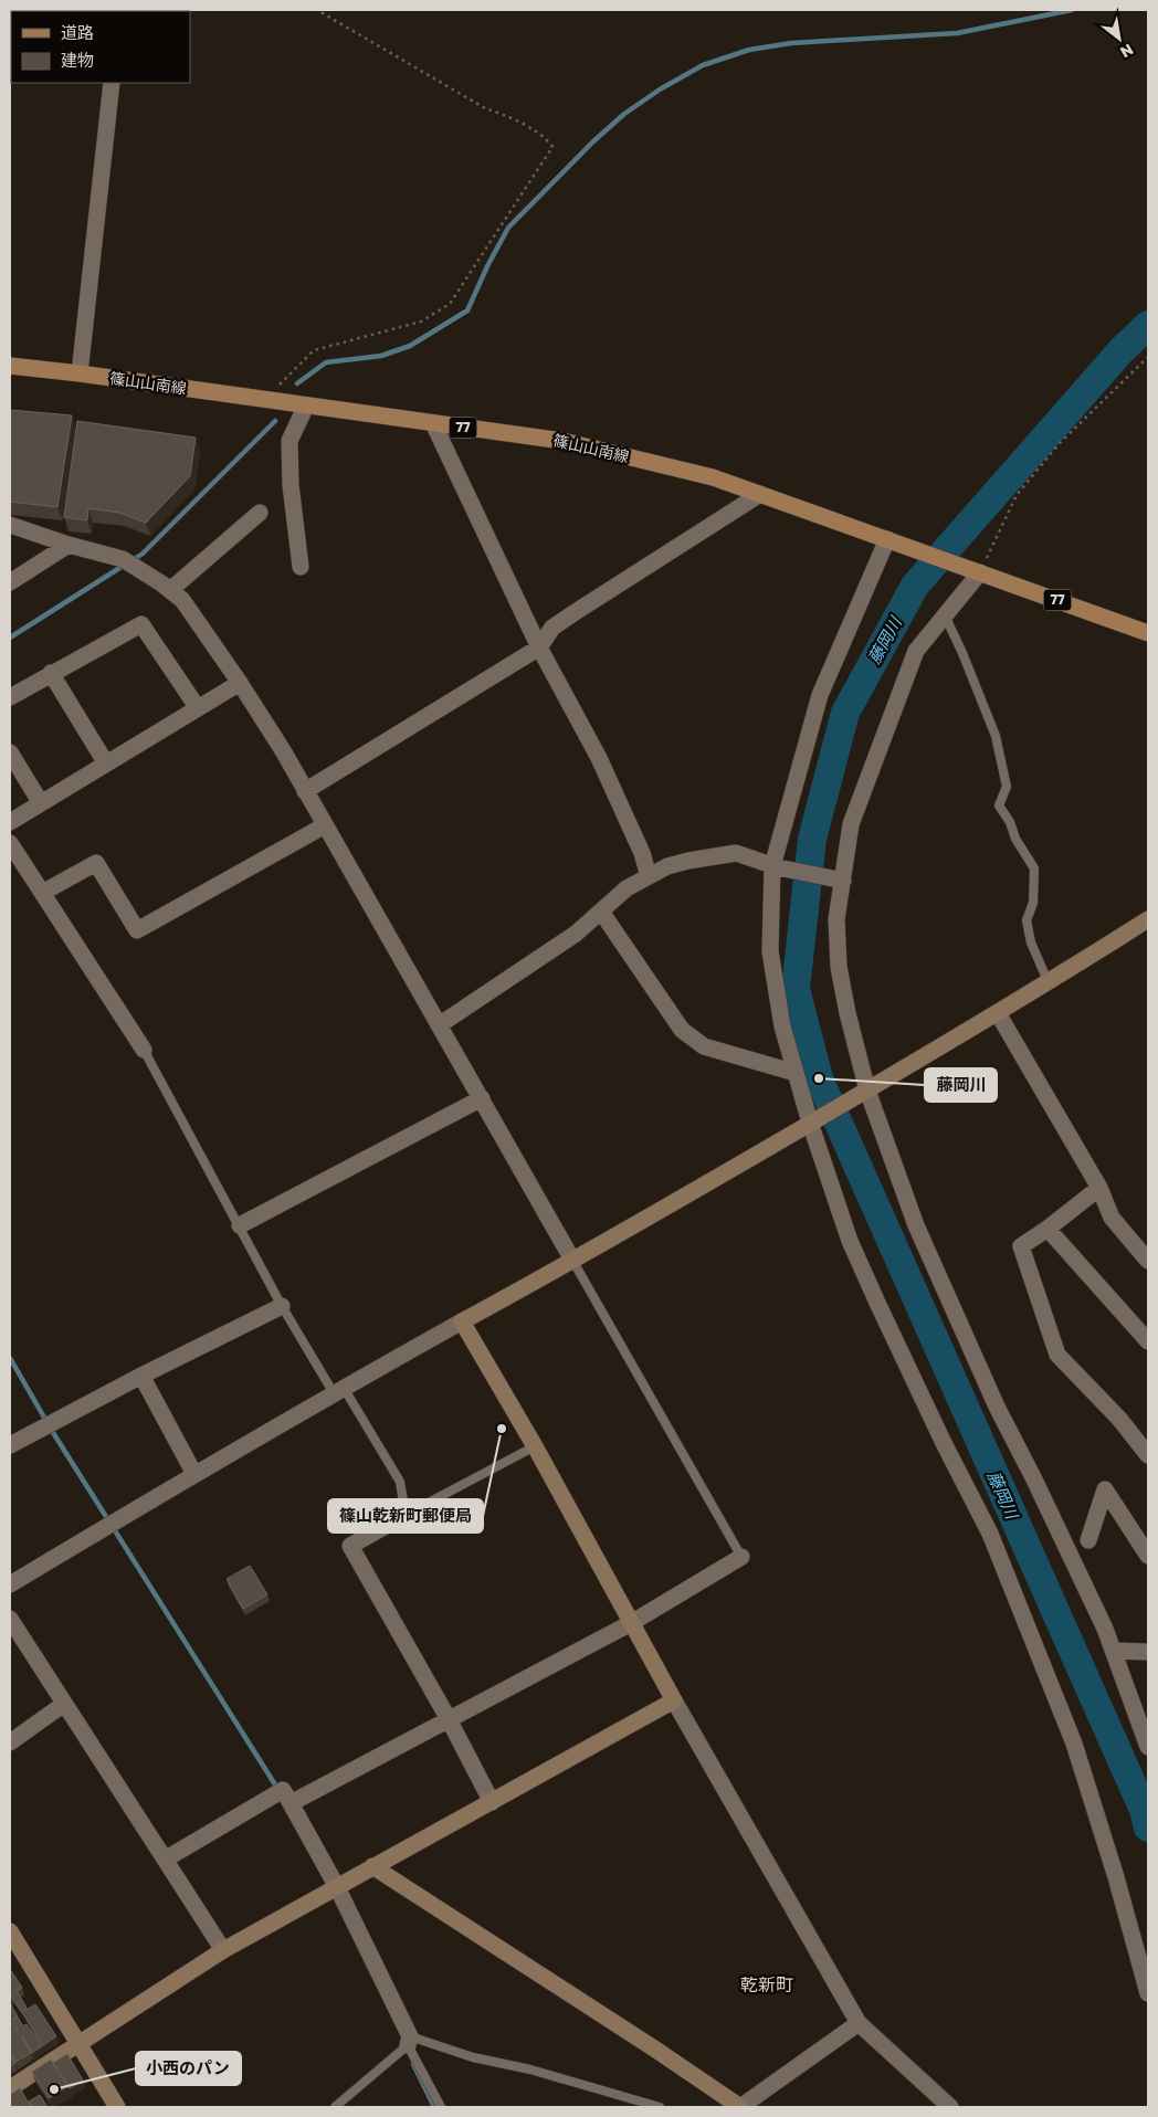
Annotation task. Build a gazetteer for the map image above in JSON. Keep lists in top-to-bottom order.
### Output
{
  "streets": {
    "main road": ["篠山山南線", "77"]
  },
  "districts": ["乾新町"],
  "water": ["藤岡川"],
  "places": ["藤岡川", "篠山乾新町郵便局", "小西のパン"],
  "legend": ["道路", "建物"],
  "north": "bottom right"
}
